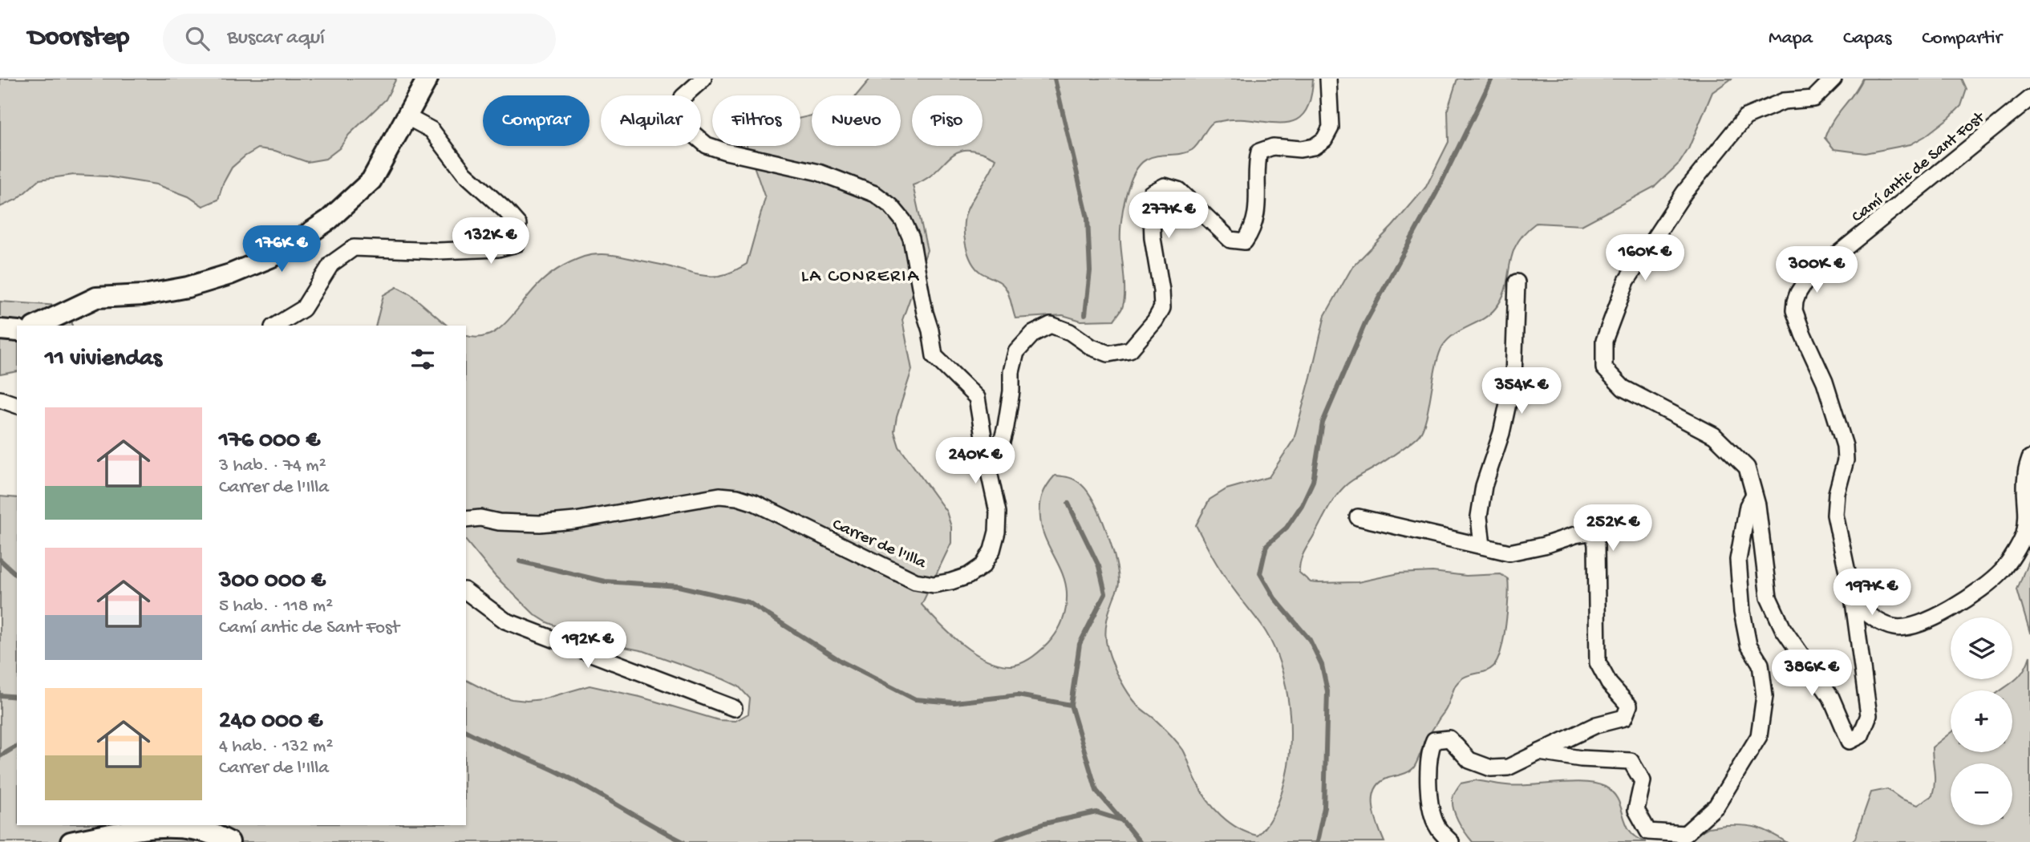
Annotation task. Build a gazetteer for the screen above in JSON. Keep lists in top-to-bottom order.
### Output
{
  "streets": {
    "street": ["Camí antic de Sant Fost", "Carrer de l'Illa"]
  },
  "districts": ["LA CONRERIA"],
  "page": {
    "header": "Doorstep",
    "search": "Buscar aquí",
    "nav": ["Mapa", "Capas", "Compartir"],
    "chip": [
      "Comprar",
      "Alquilar",
      "Filtros",
      "Nuevo",
      "Piso"
    ],
    "price": [
      "277K €",
      "132K €",
      "176K €",
      "160K €",
      "300K €",
      "354K €",
      "240K €",
      "252K €",
      "197K €",
      "192K €",
      "386K €"
    ],
    "heading": "11 viviendas",
    "list": [
      {
        "name": "176 000 €",
        "note": "3 hab. · 74 m² · Carrer de l'Illa"
      },
      {
        "name": "300 000 €",
        "note": "5 hab. · 118 m² · Camí antic de Sant Fost"
      },
      {
        "name": "240 000 €",
        "note": "4 hab. · 132 m² · Carrer de l'Illa"
      }
    ],
    "map_buttons": ["+", "−"]
  }
}
